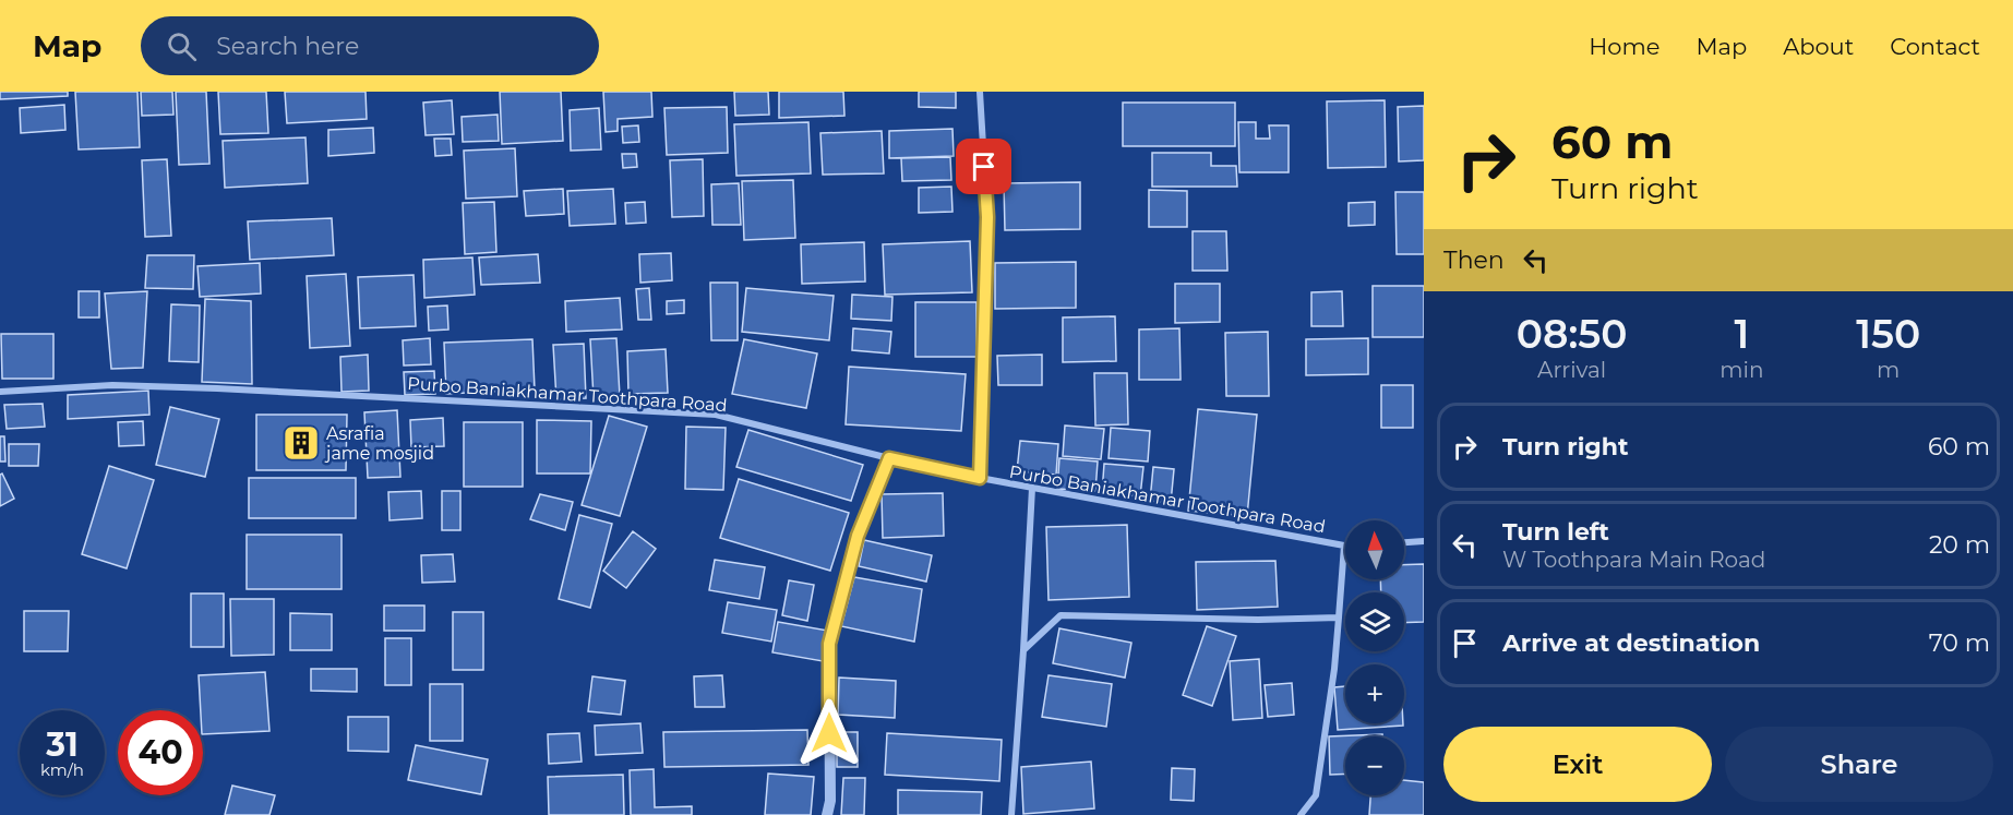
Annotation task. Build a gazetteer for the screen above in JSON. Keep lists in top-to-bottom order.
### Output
{
  "streets": {
    "street": ["Purbo Baniakhamar Toothpara Road"]
  },
  "places": {
    "building": ["Asrafia jame mosjid"]
  },
  "north": "top",
  "page": {
    "header": "Map",
    "search": "Search here",
    "nav": [
      "Home",
      "Map",
      "About",
      "Contact"
    ],
    "turn": ["60 m", "Turn right"],
    "then": "Then",
    "eta": [
      "08:50",
      "Arrival",
      "1",
      "min",
      "150",
      "m"
    ],
    "list": [
      {
        "name": "Turn right",
        "value": "60 m"
      },
      {
        "name": "Turn left",
        "note": "W Toothpara Main Road",
        "value": "20 m"
      },
      {
        "name": "Arrive at destination",
        "value": "70 m"
      }
    ],
    "map_buttons": ["+", "−"],
    "speed": "31 km/h",
    "limit": "40",
    "buttons": ["Exit", "Share"]
  }
}
